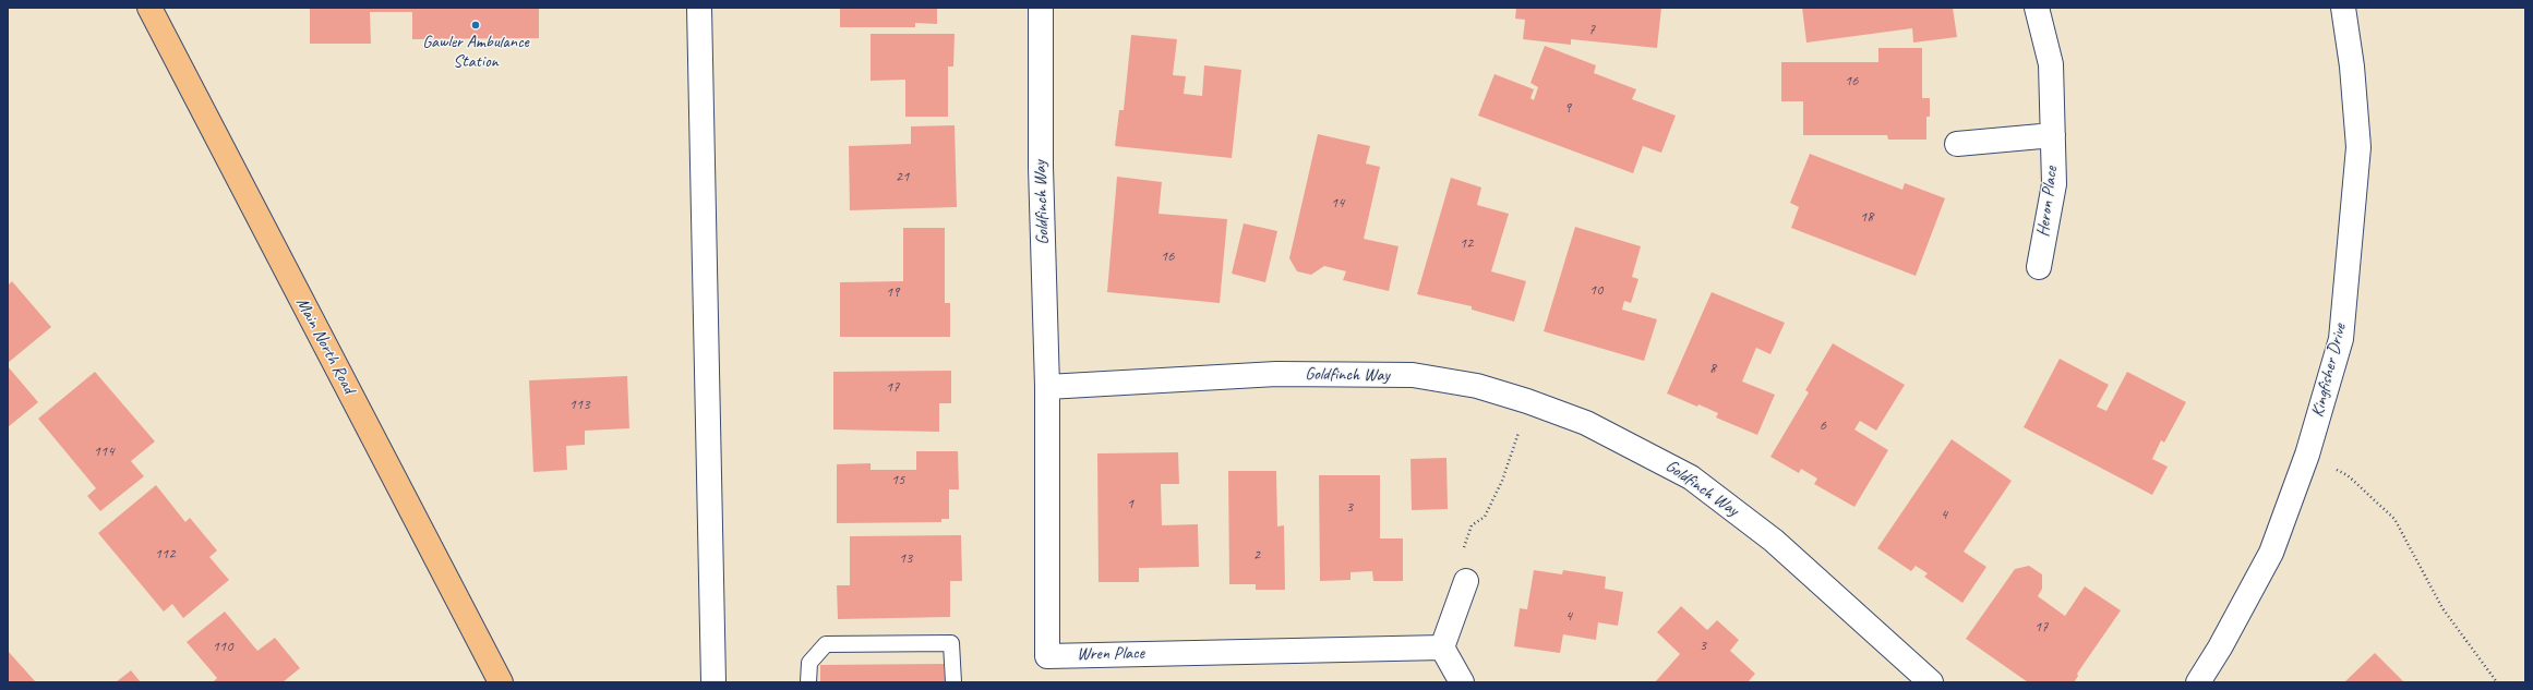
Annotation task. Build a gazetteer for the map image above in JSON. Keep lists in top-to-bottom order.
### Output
{
  "streets": {
    "main road": ["Main North Road"],
    "street": [
      "Heron Place",
      "Goldfinch Way",
      "Kingfisher Drive",
      "Wren Place"
    ]
  },
  "crossings": [
    ["Goldfinch Way", "Wren Place"]
  ],
  "places": ["Gawler Ambulance Station"],
  "house_numbers": [
    "7",
    "16",
    "9",
    "21",
    "14",
    "18",
    "12",
    "16",
    "10",
    "19",
    "8",
    "17",
    "113",
    "6",
    "114",
    "15",
    "1",
    "3",
    "4",
    "112",
    "2",
    "13",
    "4",
    "17",
    "3",
    "110"
  ]
}
